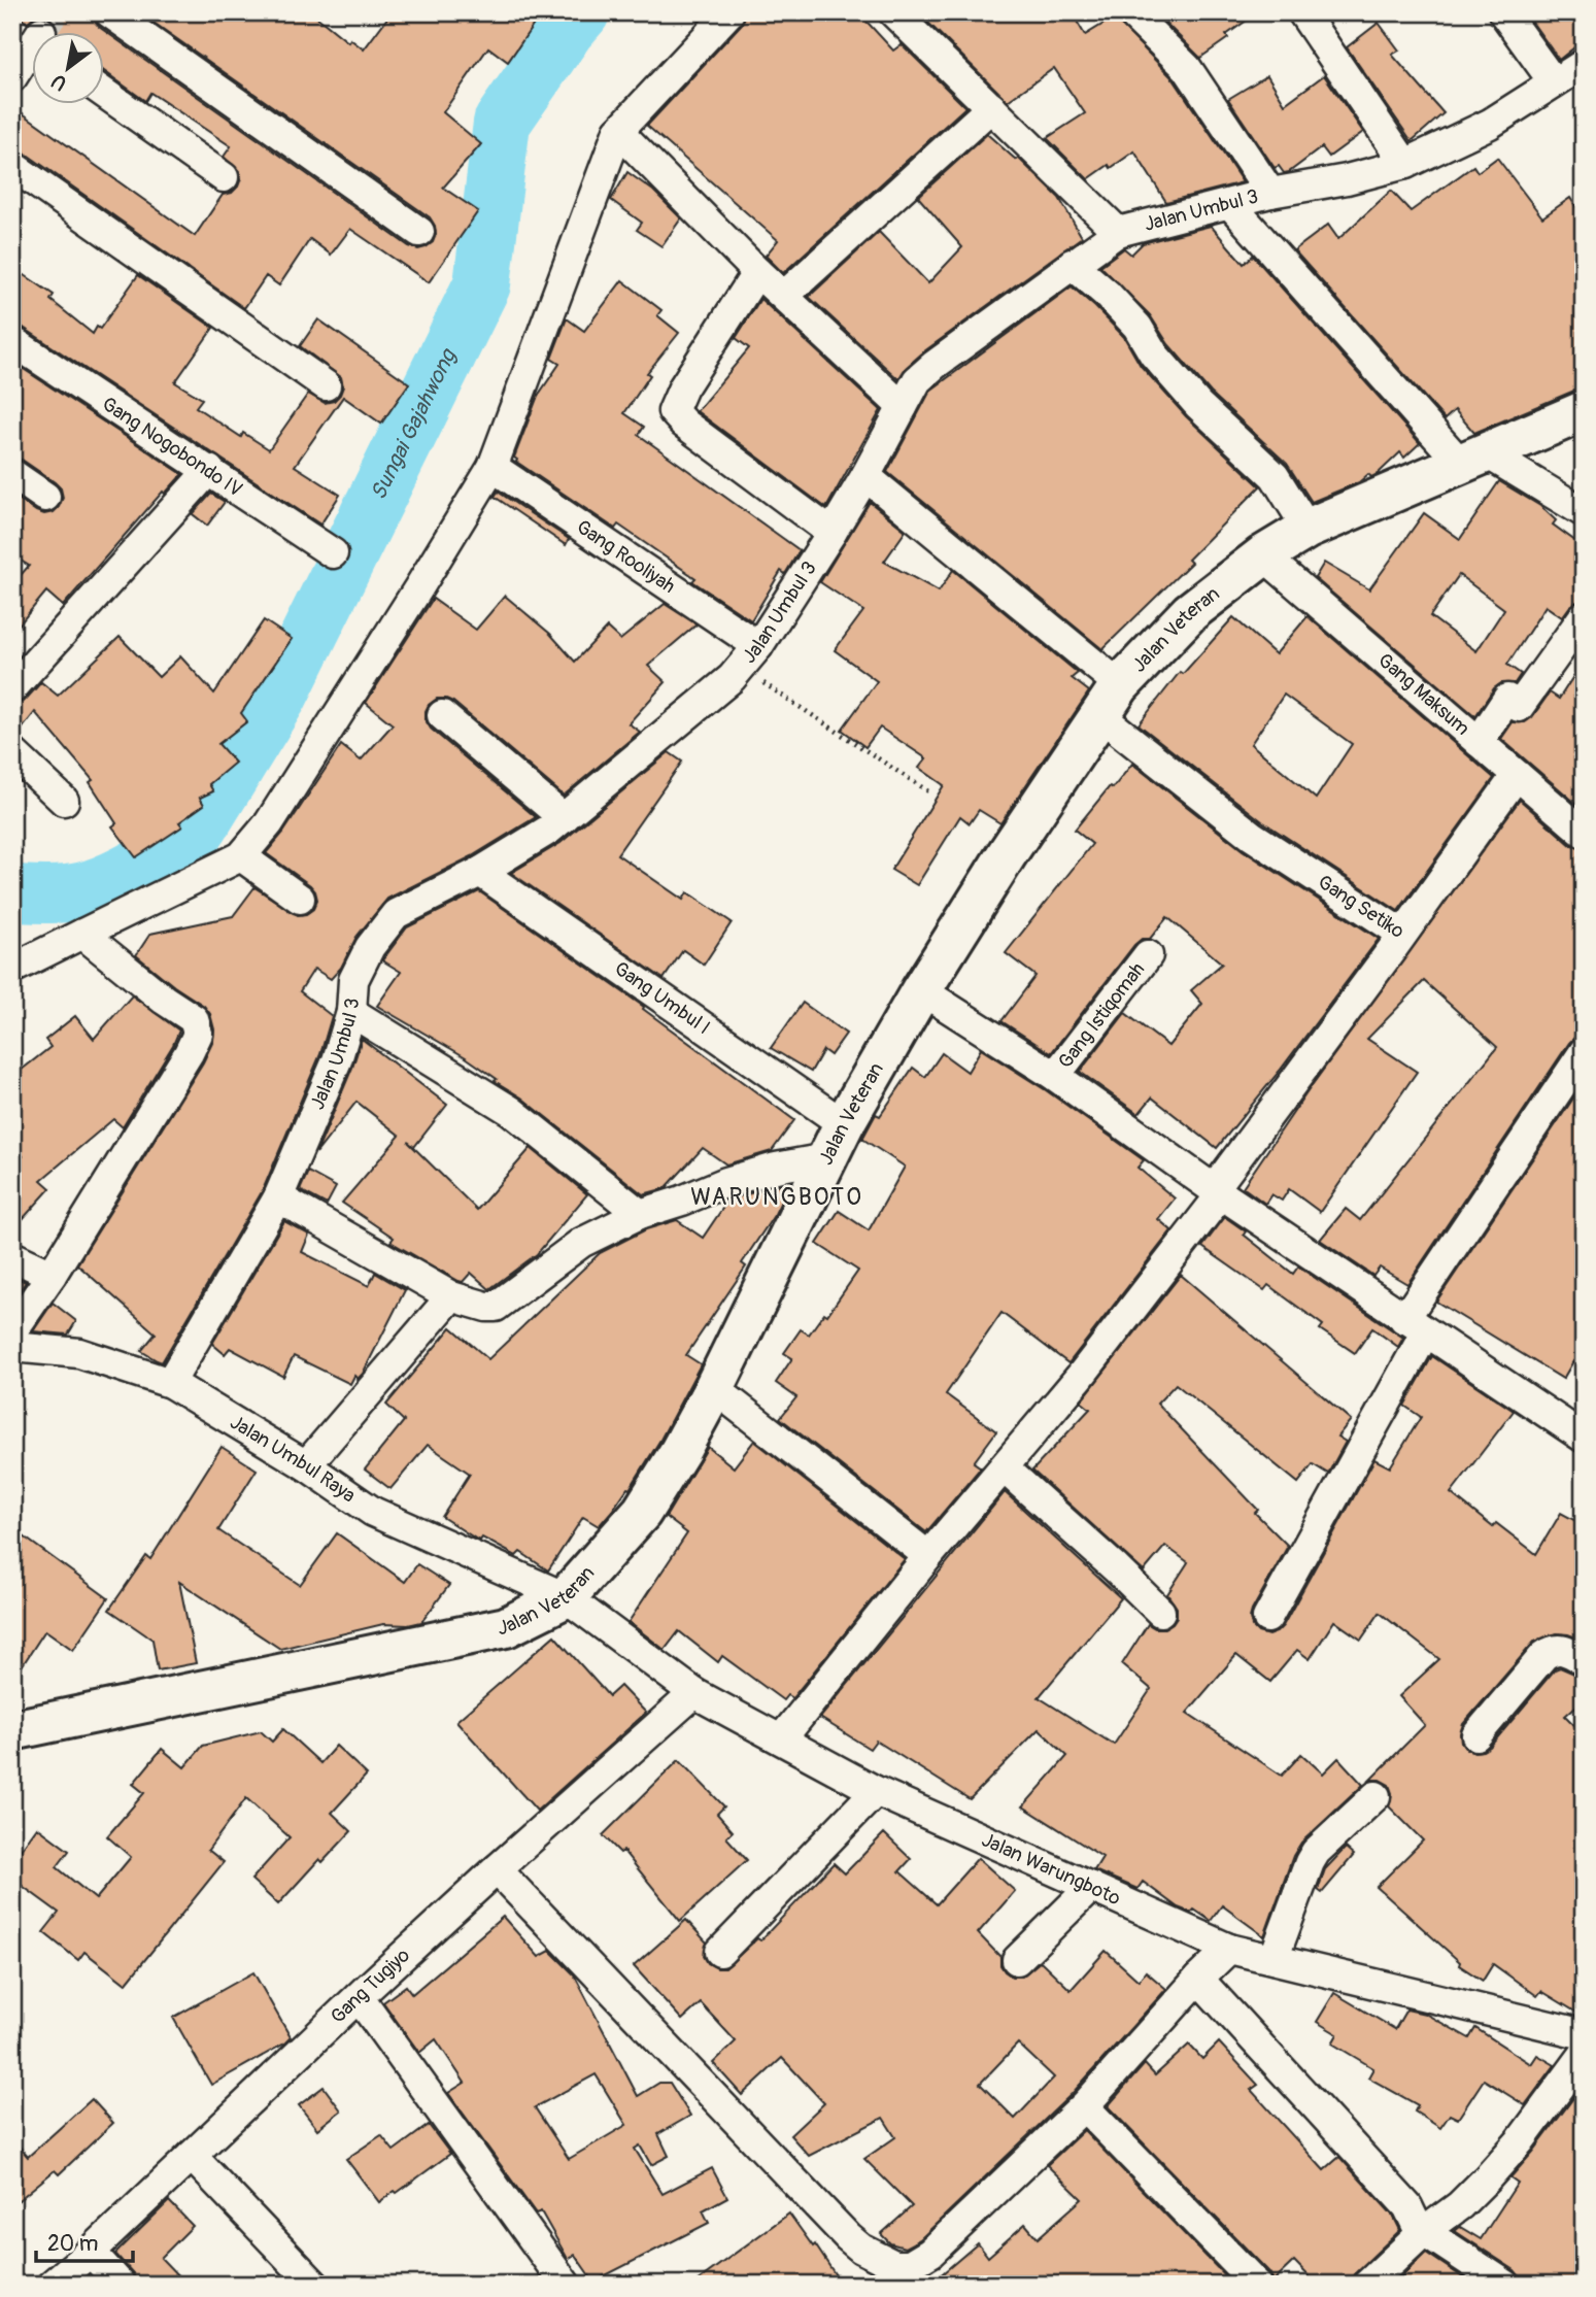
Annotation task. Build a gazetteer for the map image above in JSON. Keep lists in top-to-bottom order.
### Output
{
  "streets": {
    "main road": ["Jalan Veteran"],
    "street": [
      "Jalan Umbul 3",
      "Gang Nogobondo IV",
      "Gang Rooliyah",
      "Gang Maksum",
      "Gang Setiko",
      "Gang Umbul I",
      "Gang Istiqomah",
      "Jalan Umbul Raya",
      "Jalan Warungboto",
      "Gang Tugiyo"
    ]
  },
  "crossings": [
    ["Jalan Umbul 3", "Gang Rooliyah"],
    ["Jalan Umbul 3", "Gang Setiko"],
    ["Jalan Umbul 3", "Gang Umbul I"],
    ["Jalan Umbul 3", "Jalan Umbul Raya"],
    ["Jalan Veteran", "Gang Maksum"],
    ["Jalan Veteran", "Gang Setiko"],
    ["Jalan Veteran", "Gang Umbul I"],
    ["Jalan Veteran", "Jalan Umbul Raya"],
    ["Jalan Veteran", "Jalan Warungboto"],
    ["Gang Setiko", "Jalan Warungboto"],
    ["Jalan Umbul Raya", "Jalan Warungboto"],
    ["Jalan Warungboto", "Gang Tugiyo"]
  ],
  "districts": ["WARUNGBOTO"],
  "water": ["Sungai Gajahwong"],
  "scale_bar": "20 m",
  "north": "bottom left"
}
